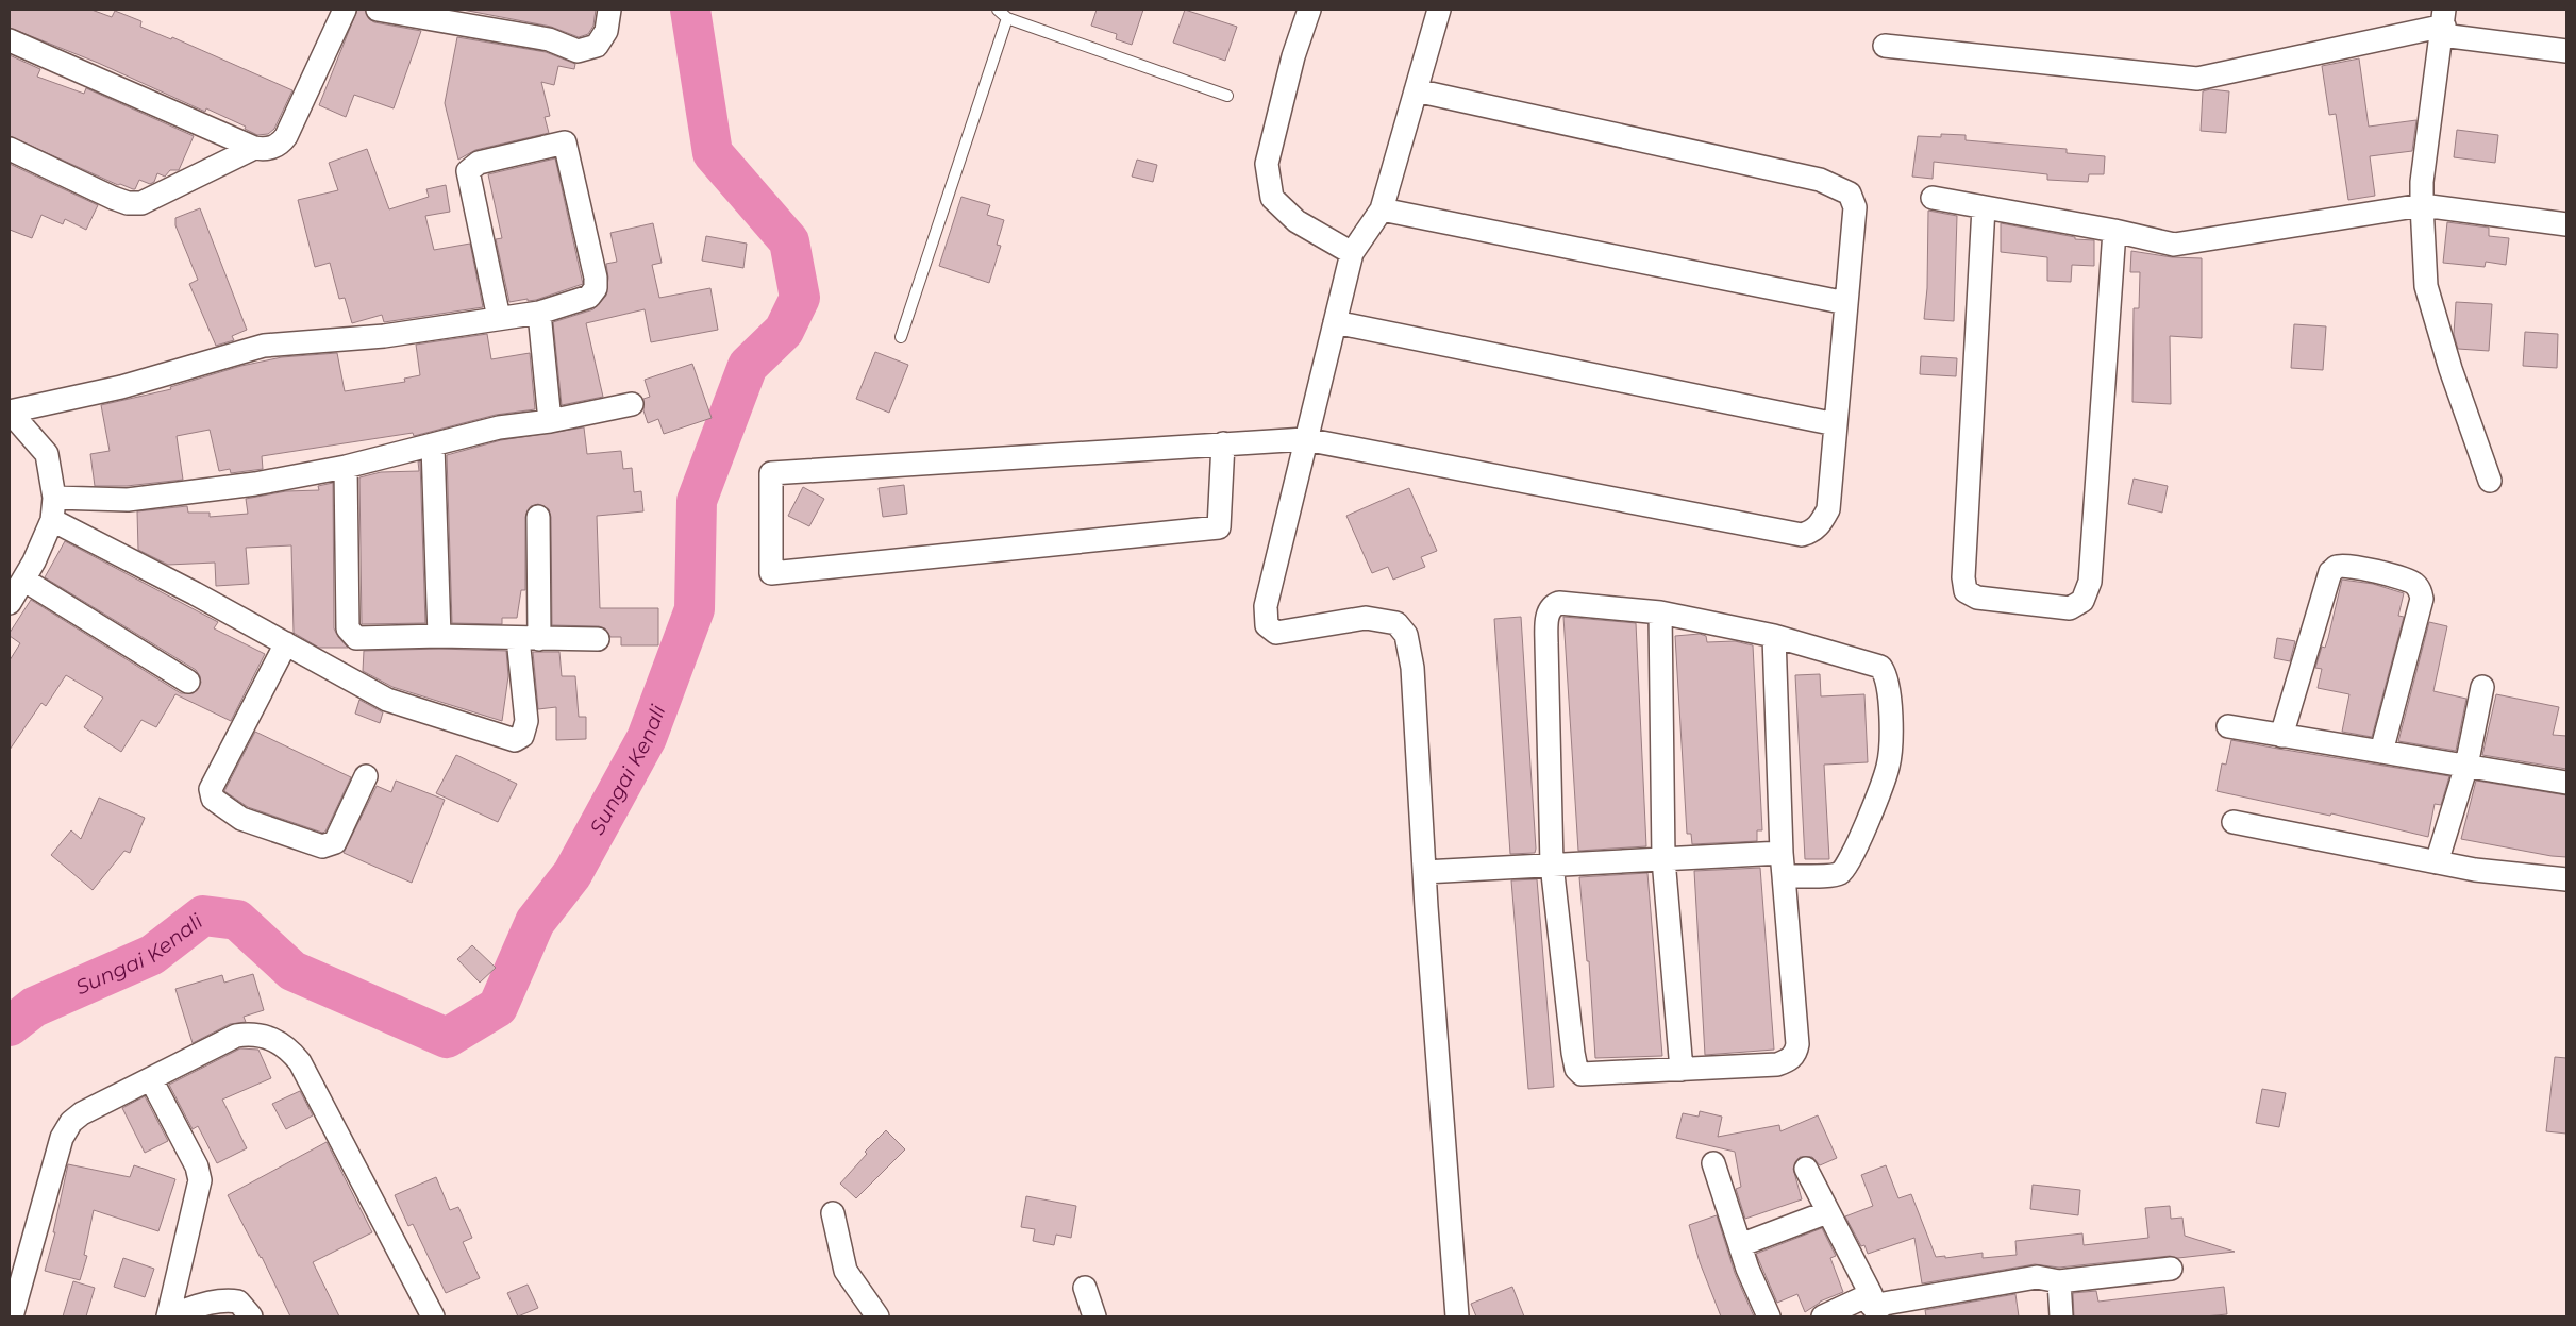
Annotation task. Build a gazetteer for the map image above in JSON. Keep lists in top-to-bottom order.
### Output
{
  "water": ["Sungai Kenali"]
}
